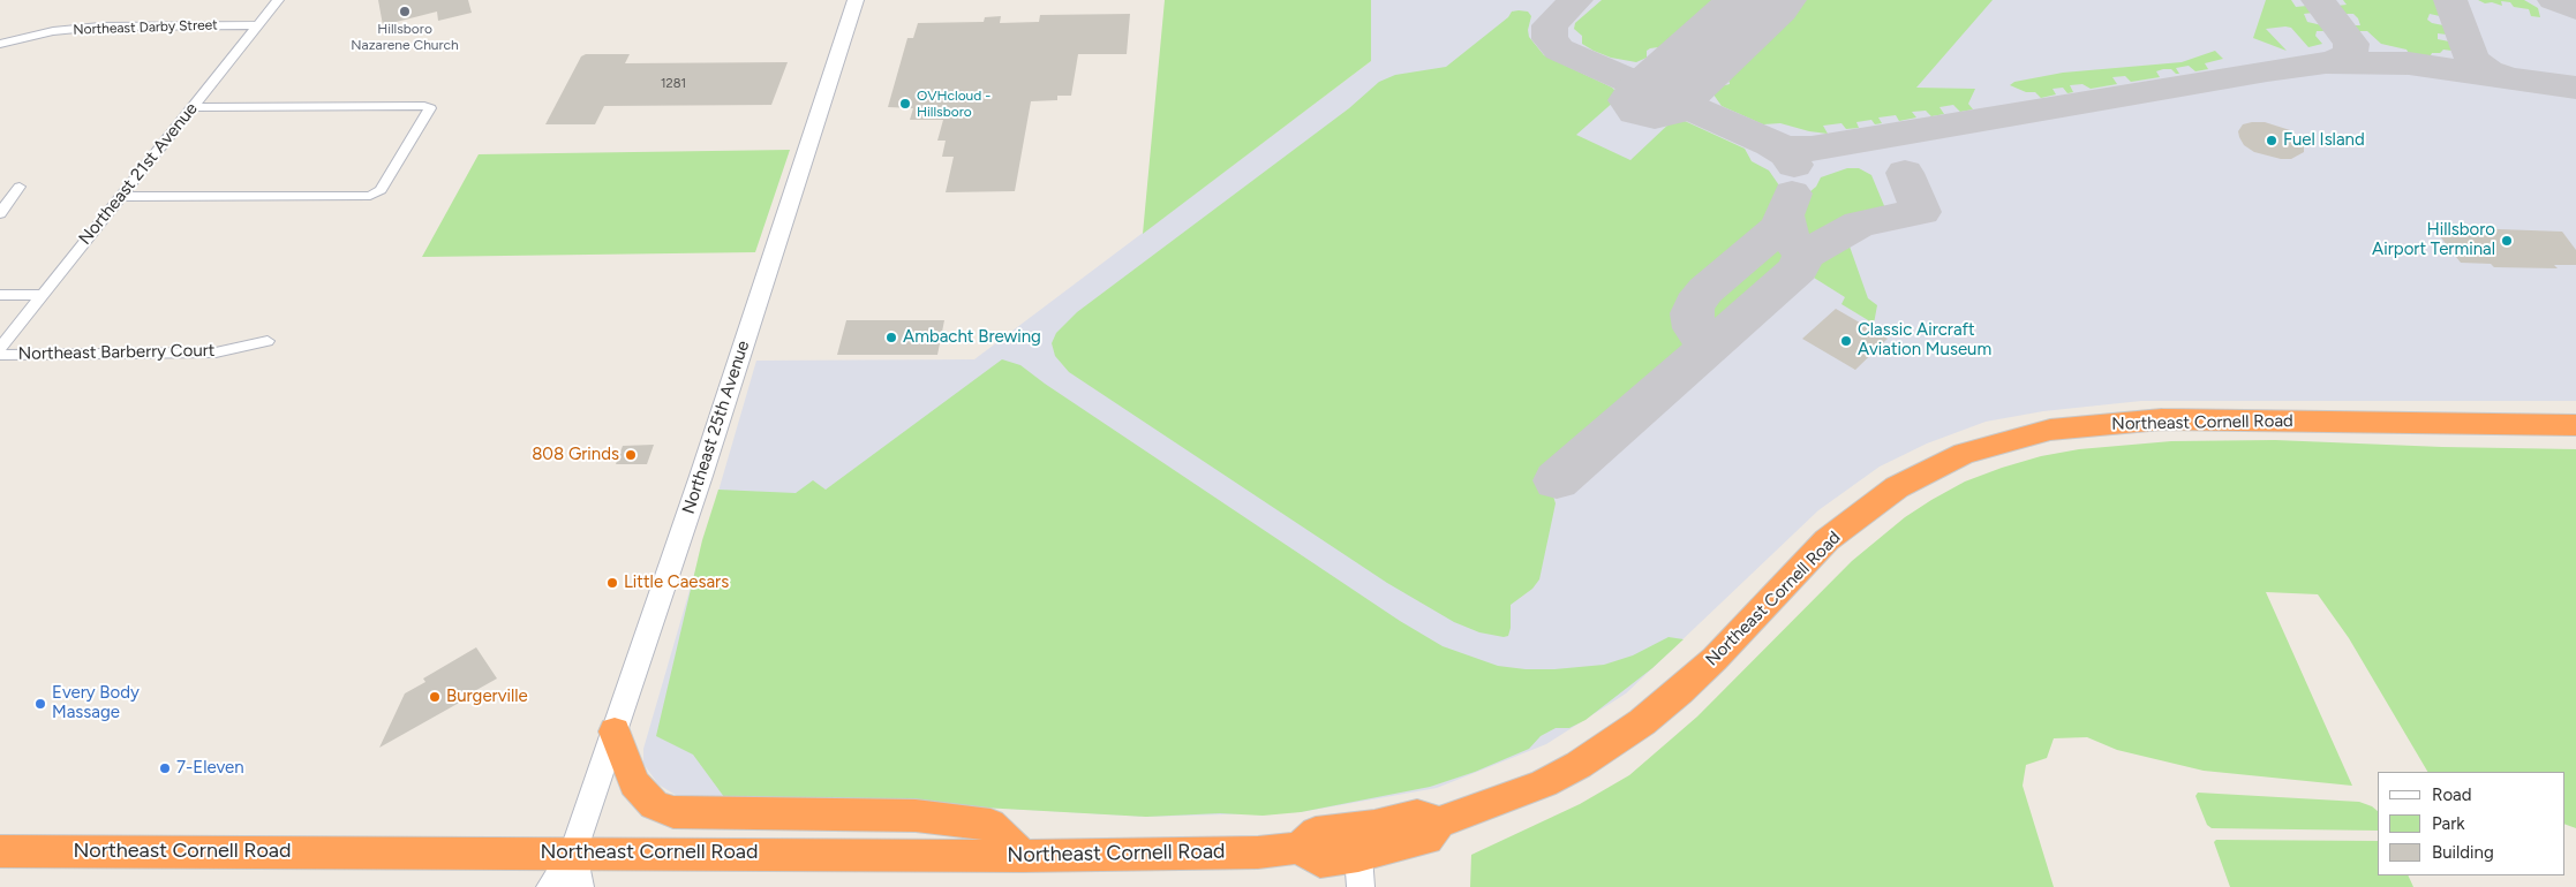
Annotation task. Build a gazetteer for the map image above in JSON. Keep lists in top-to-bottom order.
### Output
{
  "streets": {
    "highway": ["Northeast Cornell Road"],
    "main road": ["Northeast 25th Avenue"],
    "street": ["Northeast Darby Street", "Northeast 21st Avenue", "Northeast Barberry Court"]
  },
  "crossings": [
    ["Northeast Darby Street", "Northeast 21st Avenue"],
    ["Northeast Cornell Road", "Northeast 25th Avenue"]
  ],
  "places": [
    "Hillsboro Nazarene Church",
    "OVHcloud - Hillsboro",
    "Fuel Island",
    "Hillsboro Airport Terminal",
    "Ambacht Brewing",
    "Classic Aircraft Aviation Museum",
    "808 Grinds",
    "Little Caesars",
    "Burgerville",
    "Every Body Massage",
    "7-Eleven"
  ],
  "house_numbers": ["1281"],
  "legend": ["Road", "Park", "Building"]
}
